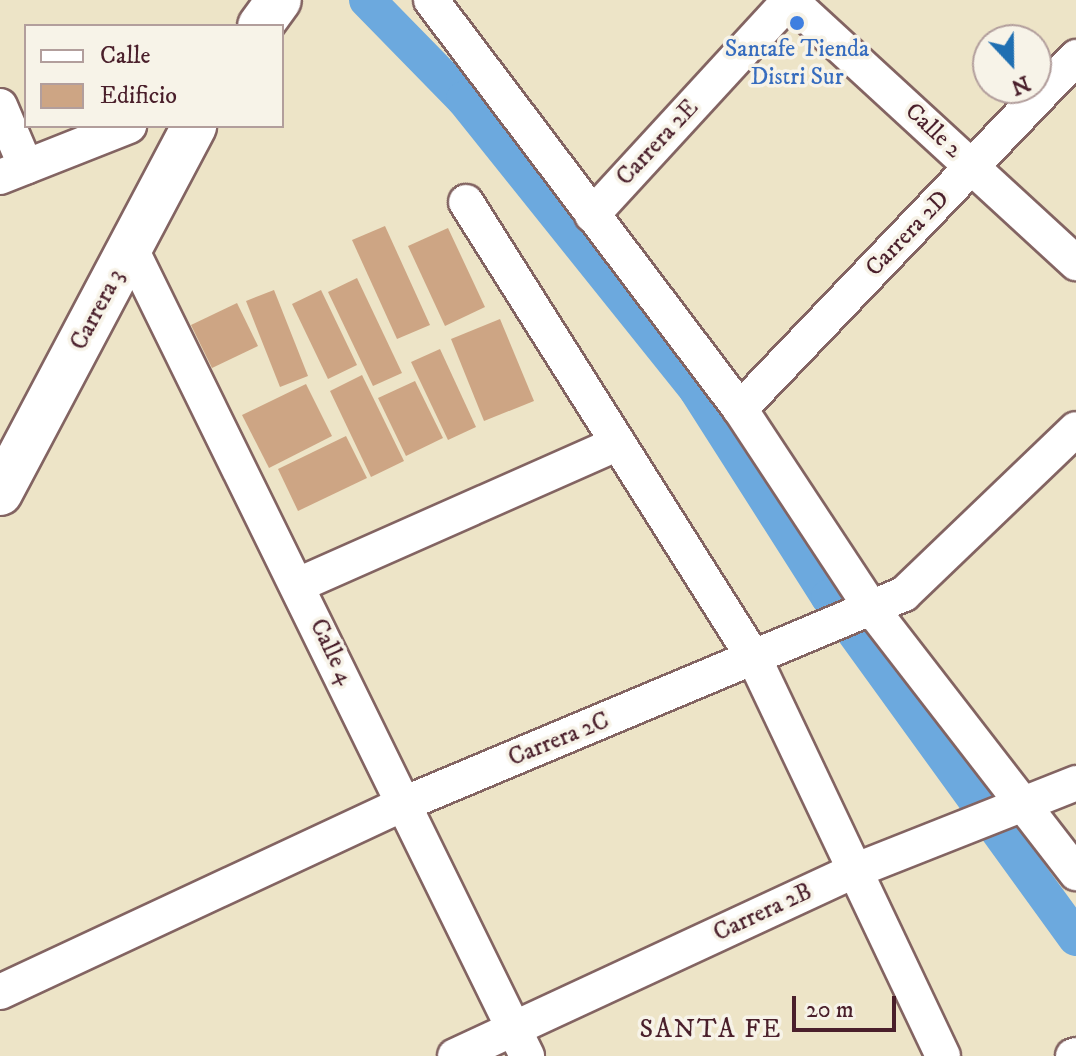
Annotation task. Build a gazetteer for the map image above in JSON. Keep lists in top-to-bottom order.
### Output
{
  "streets": {
    "street": [
      "Calle 2",
      "Carrera 2E",
      "Carrera 2D",
      "Carrera 3",
      "Calle 4",
      "Carrera 2C",
      "Carrera 2B"
    ]
  },
  "crossings": [
    ["Calle 2", "Carrera 2E"],
    ["Calle 2", "Carrera 2D"],
    ["Carrera 3", "Calle 4"],
    ["Calle 4", "Carrera 2C"],
    ["Calle 4", "Carrera 2B"]
  ],
  "districts": ["SANTA FE"],
  "places": ["Santafe Tienda Distri Sur"],
  "legend": ["Calle", "Edificio"],
  "scale_bar": "20 m",
  "north": "bottom"
}
